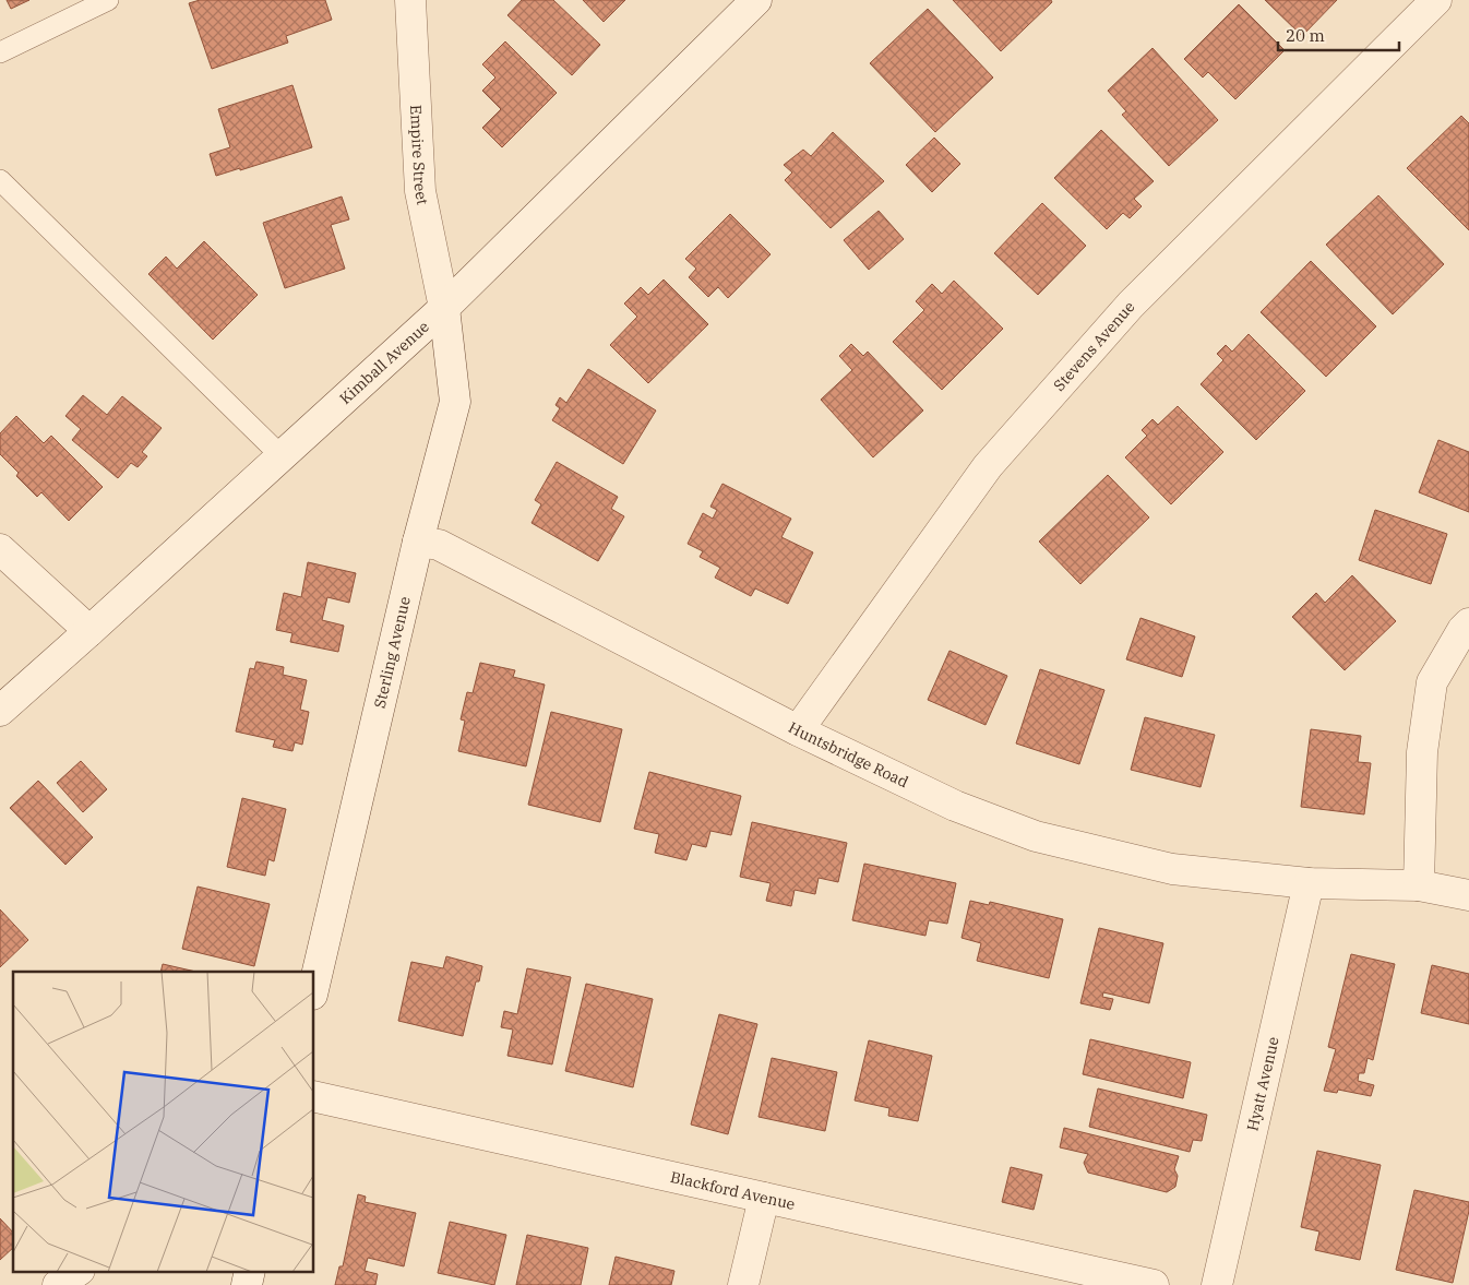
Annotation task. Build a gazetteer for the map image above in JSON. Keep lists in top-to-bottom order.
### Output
{
  "streets": {
    "street": [
      "Empire Street",
      "Stevens Avenue",
      "Kimball Avenue",
      "Sterling Avenue",
      "Huntsbridge Road",
      "Hyatt Avenue",
      "Blackford Avenue"
    ]
  },
  "crossings": [
    ["Empire Street", "Kimball Avenue"],
    ["Empire Street", "Sterling Avenue"],
    ["Stevens Avenue", "Huntsbridge Road"],
    ["Kimball Avenue", "Sterling Avenue"],
    ["Sterling Avenue", "Huntsbridge Road"],
    ["Huntsbridge Road", "Hyatt Avenue"]
  ],
  "scale_bar": "20 m"
}
